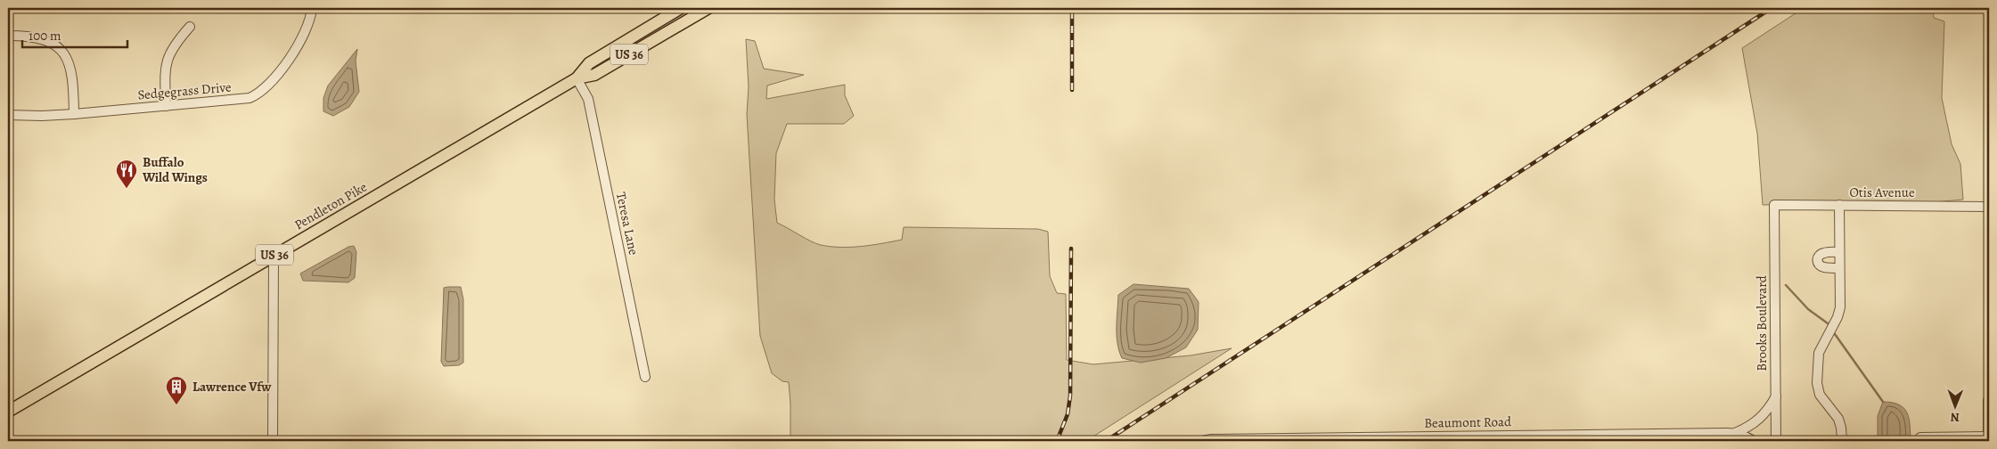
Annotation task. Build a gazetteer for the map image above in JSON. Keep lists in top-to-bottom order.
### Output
{
  "streets": {
    "main road": ["US 36", "Pendleton Pike"],
    "street": [
      "Sedgegrass Drive",
      "Otis Avenue",
      "Teresa Lane",
      "Brooks Boulevard",
      "Beaumont Road"
    ]
  },
  "crossings": [
    ["Otis Avenue", "Brooks Boulevard"],
    ["Pendleton Pike", "Teresa Lane"],
    ["Brooks Boulevard", "Beaumont Road"]
  ],
  "places": {
    "restaurant": ["Buffalo Wild Wings"],
    "building": ["Lawrence Vfw"]
  },
  "scale_bar": "100 m",
  "north": "bottom"
}
